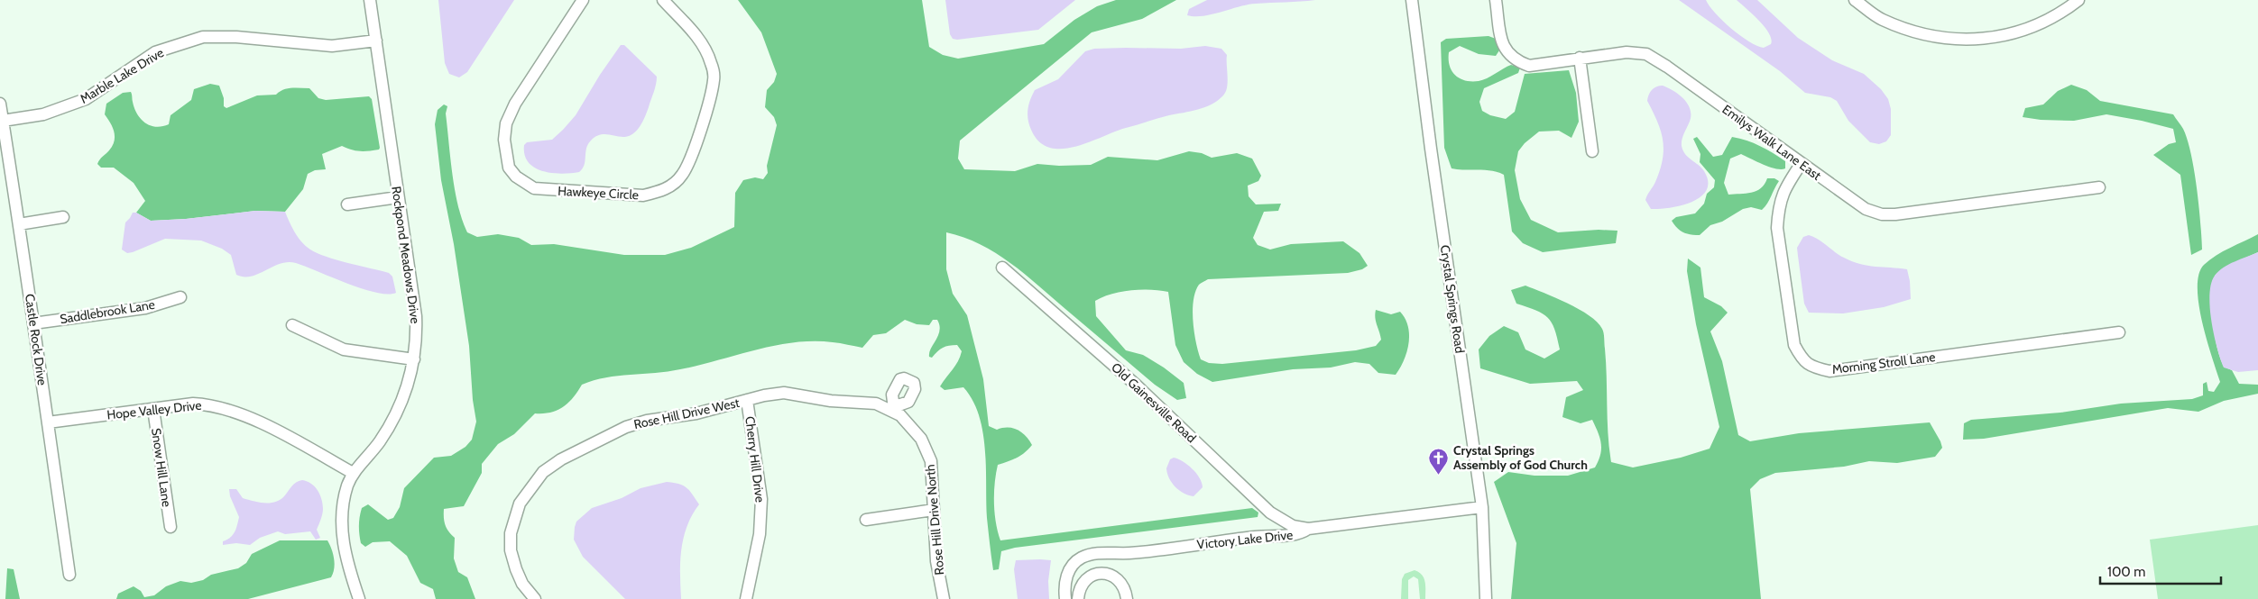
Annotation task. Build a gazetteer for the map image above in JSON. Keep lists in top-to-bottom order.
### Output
{
  "streets": {
    "street": [
      "Marble Lake Drive",
      "Emilys Walk Lane East",
      "Hawkeye Circle",
      "Rockpond Meadows Drive",
      "Crystal Springs Road",
      "Saddlebrook Lane",
      "Castle Rock Drive",
      "Morning Stroll Lane",
      "Old Gainesville Road",
      "Hope Valley Drive",
      "Rose Hill Drive West",
      "Cherry Hill Drive",
      "Snow Hill Lane",
      "Rose Hill Drive North",
      "Victory Lake Drive"
    ]
  },
  "crossings": [
    ["Marble Lake Drive", "Rockpond Meadows Drive"],
    ["Marble Lake Drive", "Castle Rock Drive"],
    ["Emilys Walk Lane East", "Morning Stroll Lane"],
    ["Rockpond Meadows Drive", "Hope Valley Drive"],
    ["Crystal Springs Road", "Victory Lake Drive"],
    ["Saddlebrook Lane", "Castle Rock Drive"],
    ["Castle Rock Drive", "Hope Valley Drive"],
    ["Old Gainesville Road", "Victory Lake Drive"],
    ["Hope Valley Drive", "Snow Hill Lane"],
    ["Rose Hill Drive West", "Cherry Hill Drive"],
    ["Rose Hill Drive West", "Rose Hill Drive North"]
  ],
  "places": {
    "church": ["Crystal Springs Assembly of God Church"]
  },
  "scale_bar": "100 m"
}
